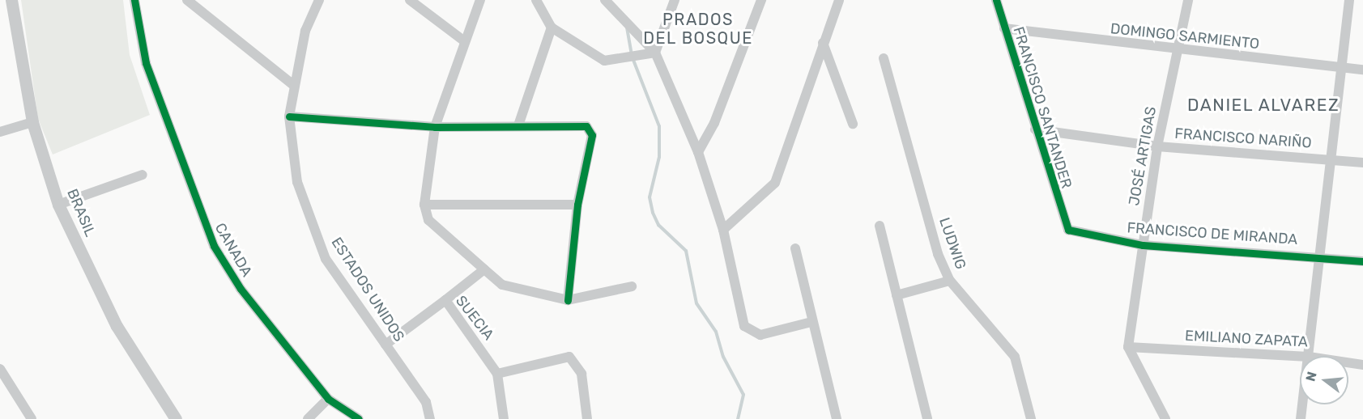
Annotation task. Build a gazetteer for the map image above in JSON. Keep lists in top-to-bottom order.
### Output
{
  "streets": {
    "street": [
      "DOMINGO SARMIENTO",
      "FRANCISCO SANTANDER",
      "FRANCISCO NARIÑO",
      "JOSÉ ARTIGAS",
      "BRASIL",
      "FRANCISCO DE MIRANDA",
      "LUDWIG",
      "CANADA",
      "ESTADOS UNIDOS",
      "SUECIA",
      "EMILIANO ZAPATA"
    ]
  },
  "crossings": [
    ["DOMINGO SARMIENTO", "FRANCISCO SANTANDER"],
    ["DOMINGO SARMIENTO", "JOSÉ ARTIGAS"],
    ["FRANCISCO SANTANDER", "FRANCISCO NARIÑO"],
    ["FRANCISCO SANTANDER", "FRANCISCO DE MIRANDA"],
    ["FRANCISCO NARIÑO", "JOSÉ ARTIGAS"],
    ["JOSÉ ARTIGAS", "FRANCISCO DE MIRANDA"],
    ["JOSÉ ARTIGAS", "EMILIANO ZAPATA"],
    ["ESTADOS UNIDOS", "SUECIA"]
  ],
  "districts": ["PRADOS DEL BOSQUE", "DANIEL ALVAREZ"],
  "north": "left"
}
